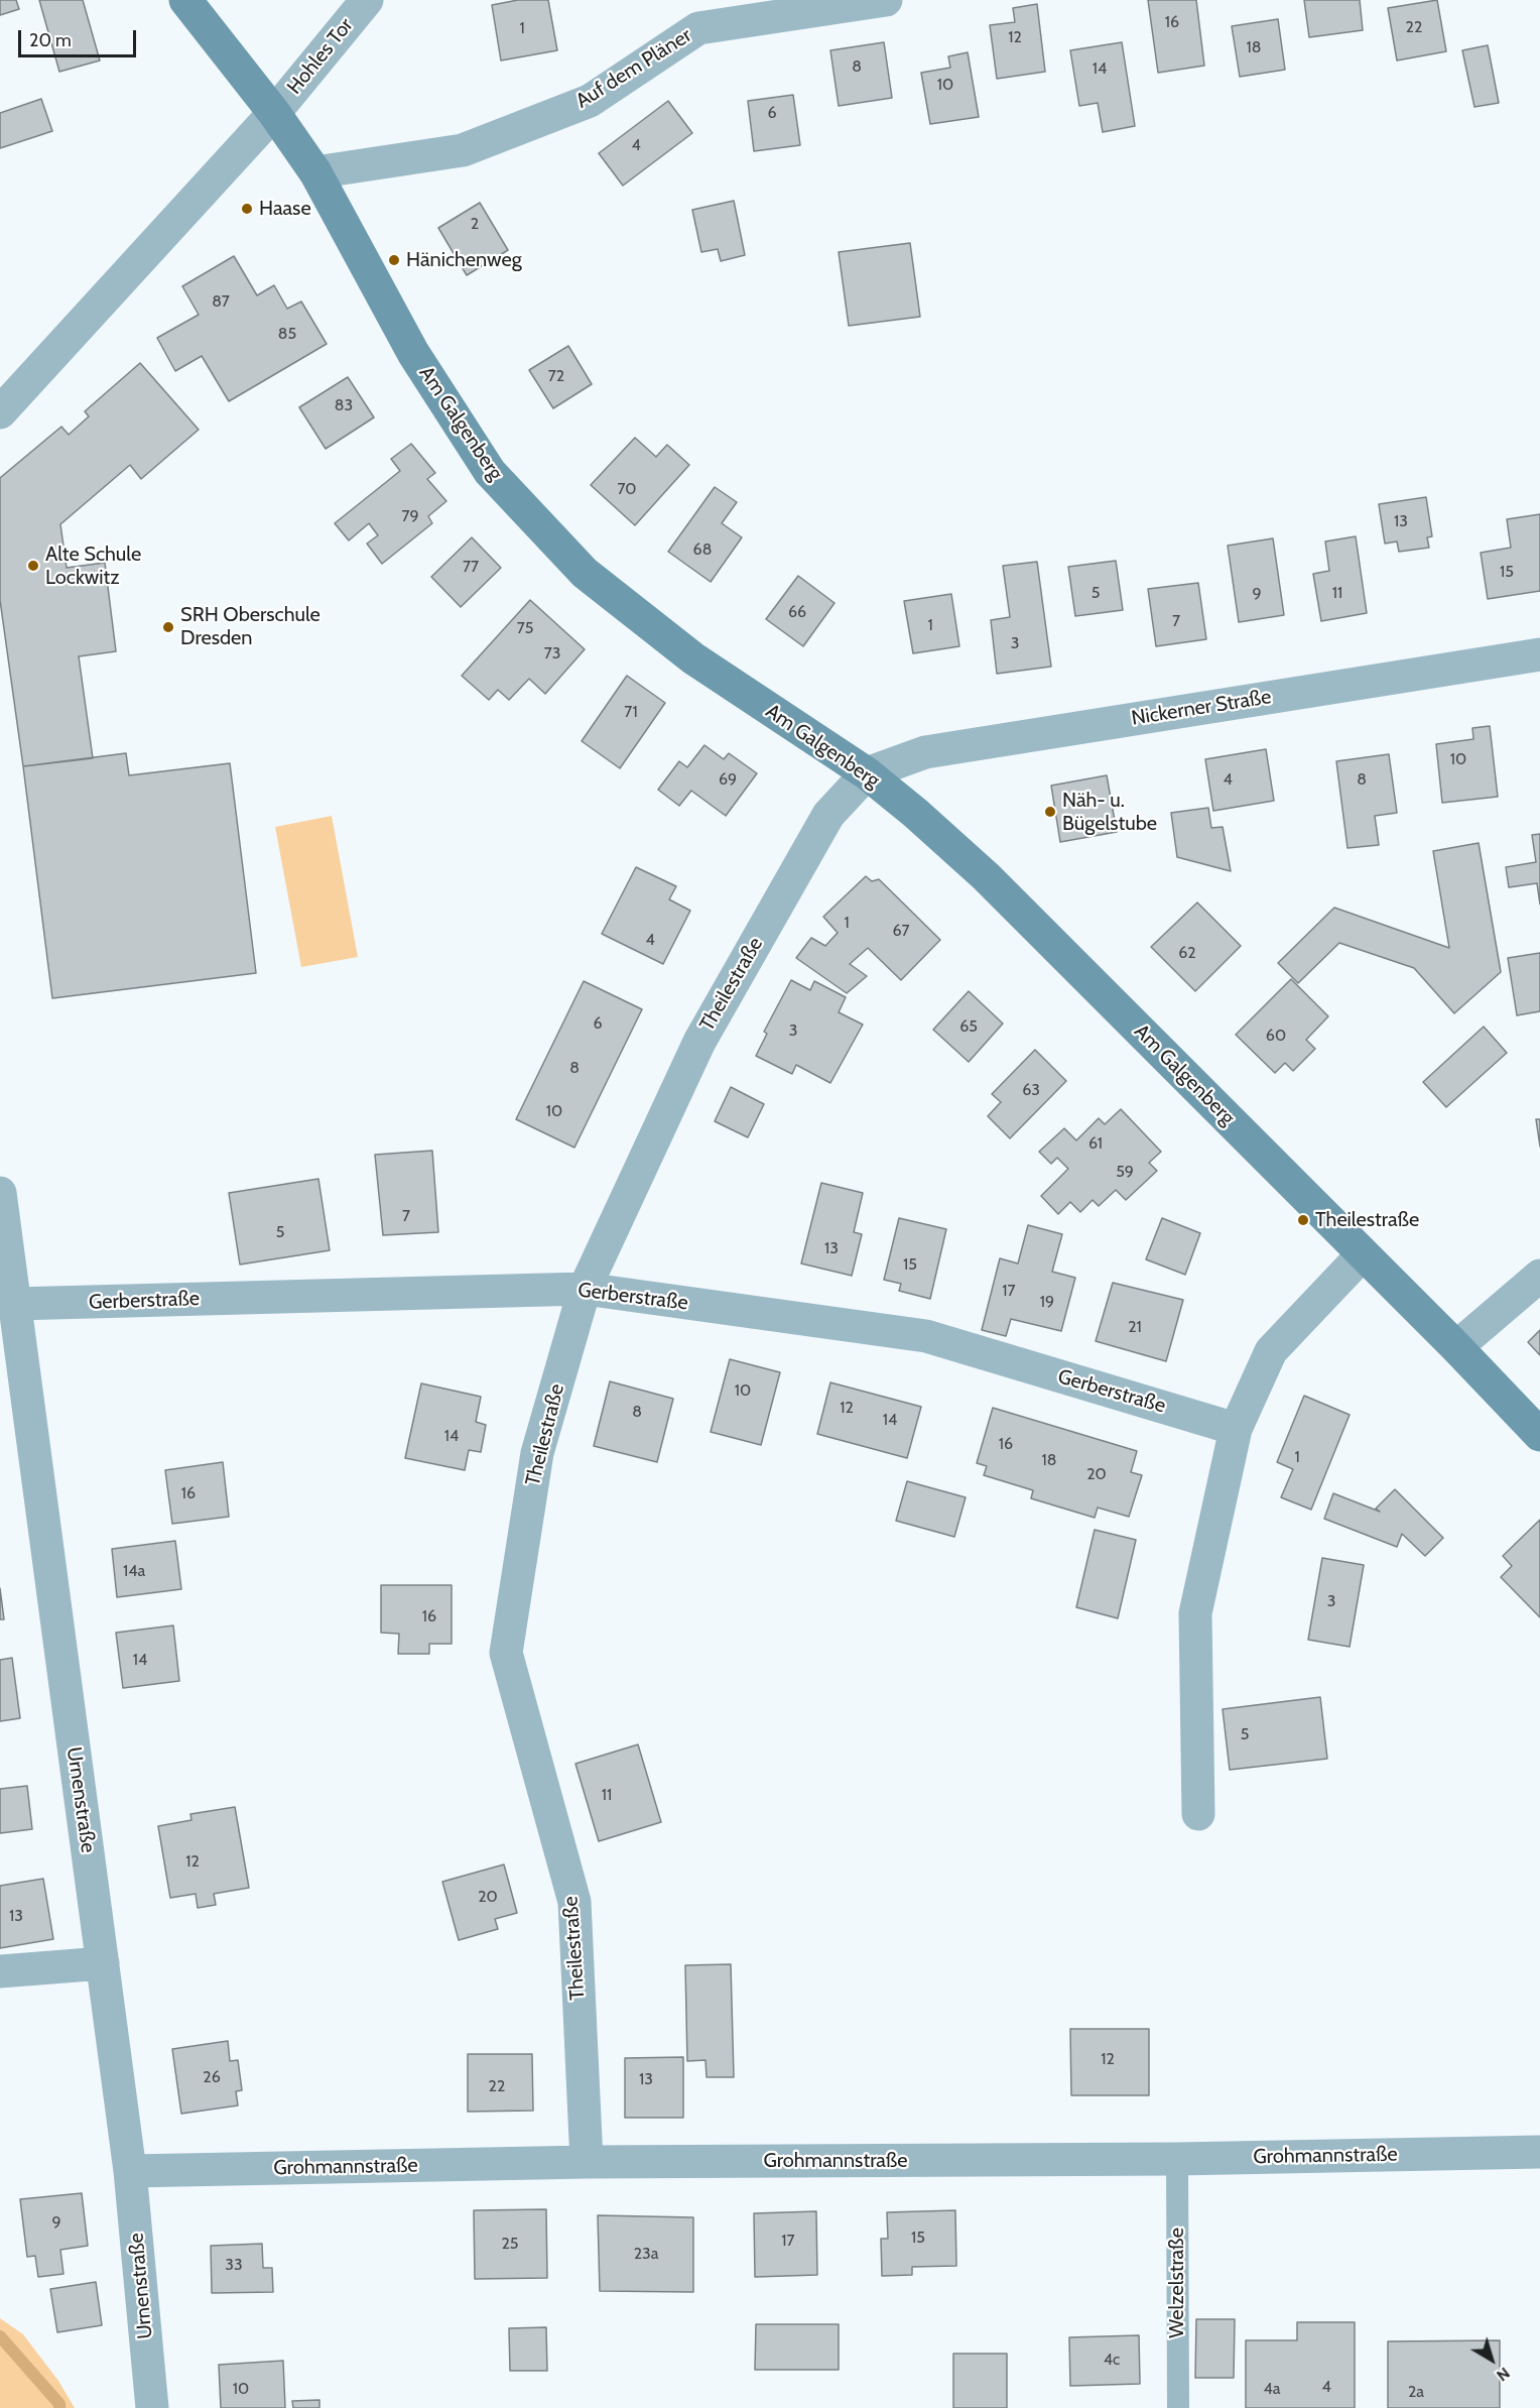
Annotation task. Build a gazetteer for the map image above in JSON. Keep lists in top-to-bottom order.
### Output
{
  "streets": {
    "main road": ["Am Galgenberg"],
    "street": [
      "Hohles Tor",
      "Auf dem Pläner",
      "Nickerner Straße",
      "Theilestraße",
      "Gerberstraße",
      "Urnenstraße",
      "Grohmannstraße"
    ],
    "lane": ["Welzelstraße"]
  },
  "crossings": [
    ["Hohles Tor", "Am Galgenberg"],
    ["Auf dem Pläner", "Am Galgenberg"],
    ["Am Galgenberg", "Nickerner Straße"],
    ["Am Galgenberg", "Theilestraße"],
    ["Nickerner Straße", "Theilestraße"],
    ["Theilestraße", "Gerberstraße"],
    ["Theilestraße", "Grohmannstraße"],
    ["Gerberstraße", "Urnenstraße"],
    ["Urnenstraße", "Grohmannstraße"],
    ["Grohmannstraße", "Welzelstraße"]
  ],
  "places": [
    "Haase",
    "Hänichenweg",
    "Alte Schule Lockwitz",
    "SRH Oberschule Dresden",
    "Näh- u. Bügelstube",
    "Theilestraße"
  ],
  "house_numbers": [
    "16",
    "22",
    "1",
    "12",
    "18",
    "8",
    "14",
    "10",
    "6",
    "4",
    "2",
    "87",
    "85",
    "72",
    "83",
    "70",
    "79",
    "13",
    "68",
    "77",
    "15",
    "5",
    "11",
    "9",
    "66",
    "7",
    "1",
    "75",
    "3",
    "73",
    "71",
    "10",
    "69",
    "4",
    "8",
    "1",
    "67",
    "4",
    "62",
    "6",
    "65",
    "3",
    "60",
    "8",
    "63",
    "10",
    "61",
    "59",
    "7",
    "5",
    "13",
    "15",
    "17",
    "19",
    "21",
    "10",
    "12",
    "8",
    "14",
    "14",
    "16",
    "1",
    "18",
    "20",
    "16",
    "14a",
    "3",
    "16",
    "14",
    "5",
    "11",
    "12",
    "20",
    "13",
    "12",
    "26",
    "13",
    "22",
    "9",
    "15",
    "17",
    "25",
    "23a",
    "33",
    "4c",
    "4",
    "10",
    "4a",
    "2a"
  ],
  "scale_bar": "20 m",
  "north": "bottom right"
}
